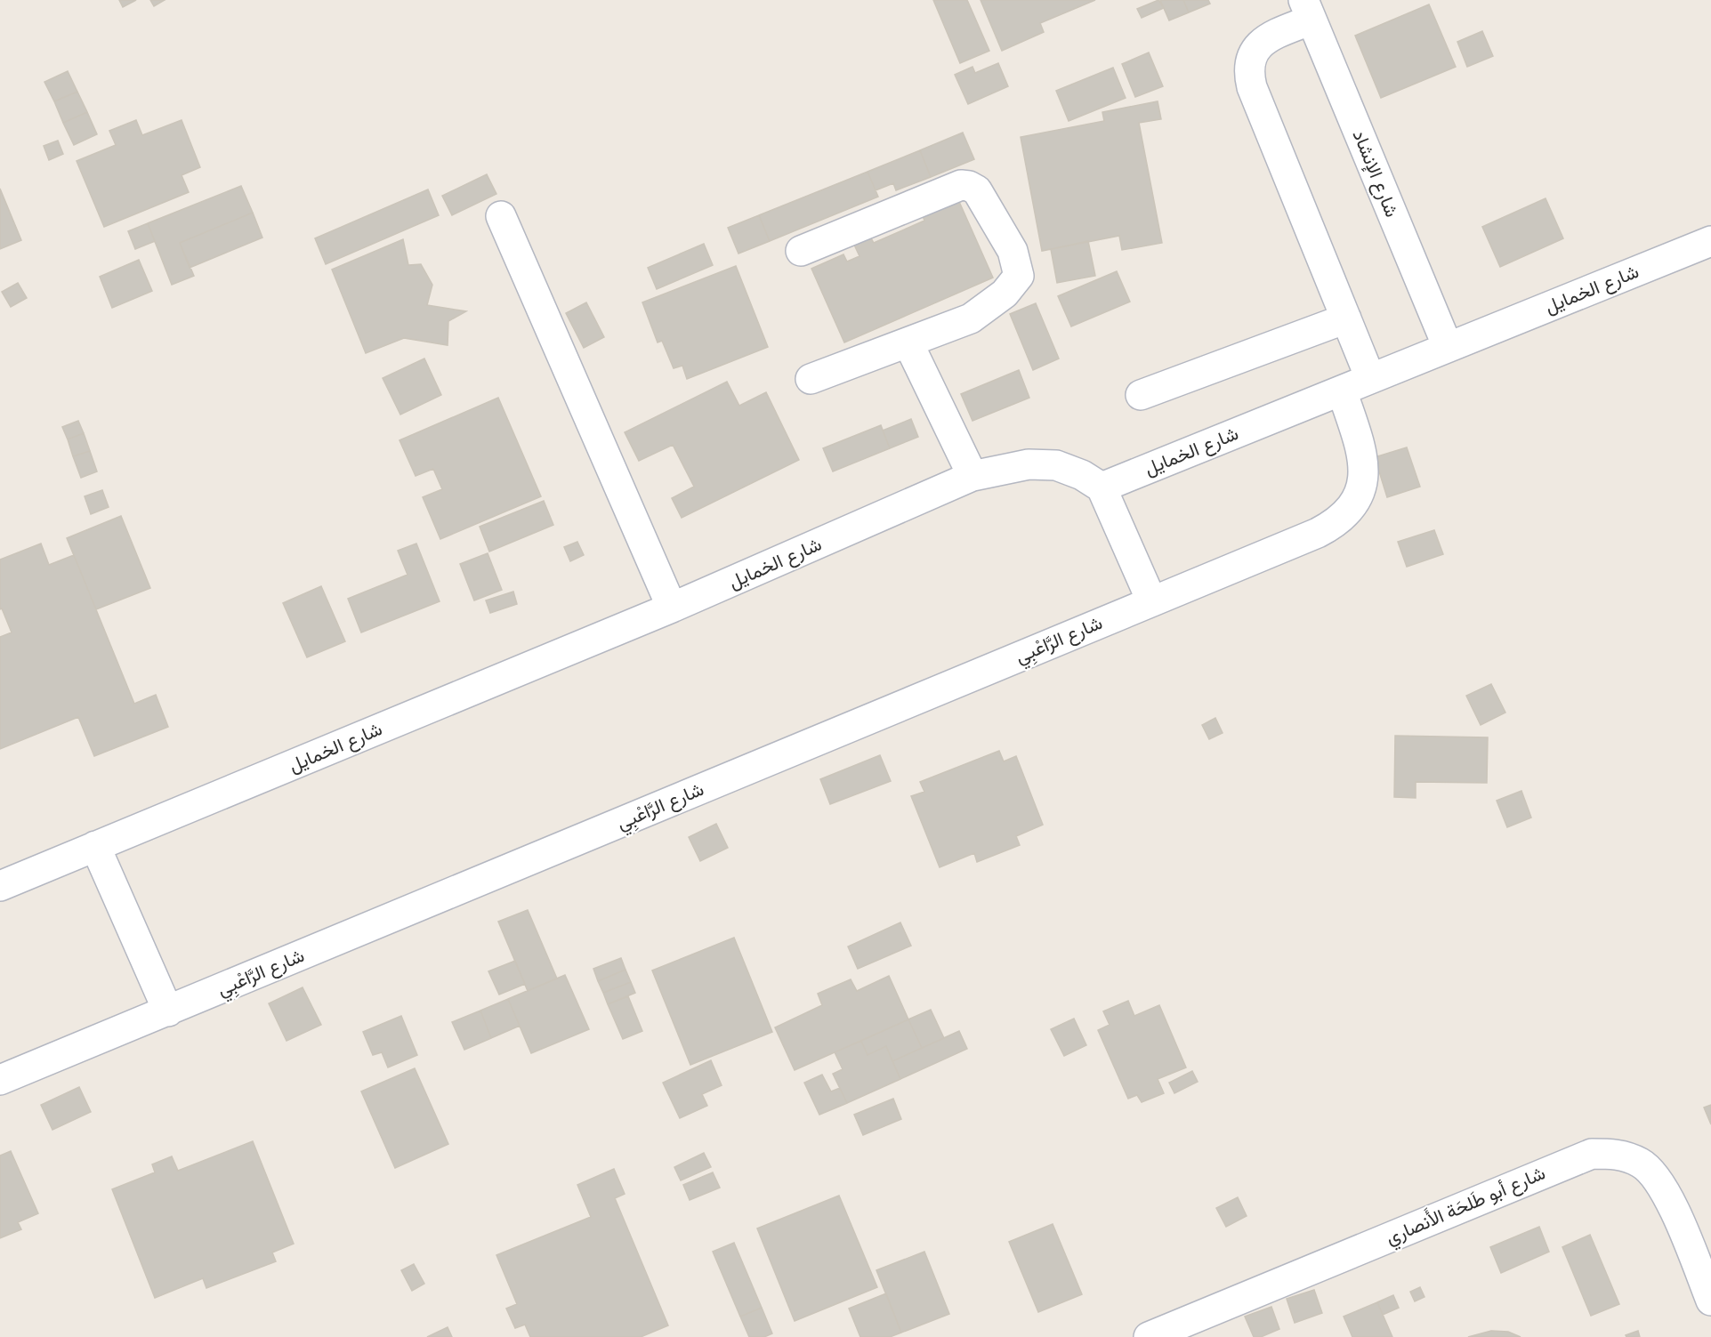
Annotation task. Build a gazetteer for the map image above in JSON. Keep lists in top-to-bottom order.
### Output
{
  "streets": {
    "street": [
      "شارع الإنشاد",
      "شارع الخمايل",
      "شارع الرَّاعْبِي",
      "شارع أبو طَلحَة الأَنصاري"
    ]
  },
  "crossings": [
    ["شارع الإنشاد", "شارع الخمايل"],
    ["شارع الخمايل", "شارع الرَّاعْبِي"]
  ]
}
